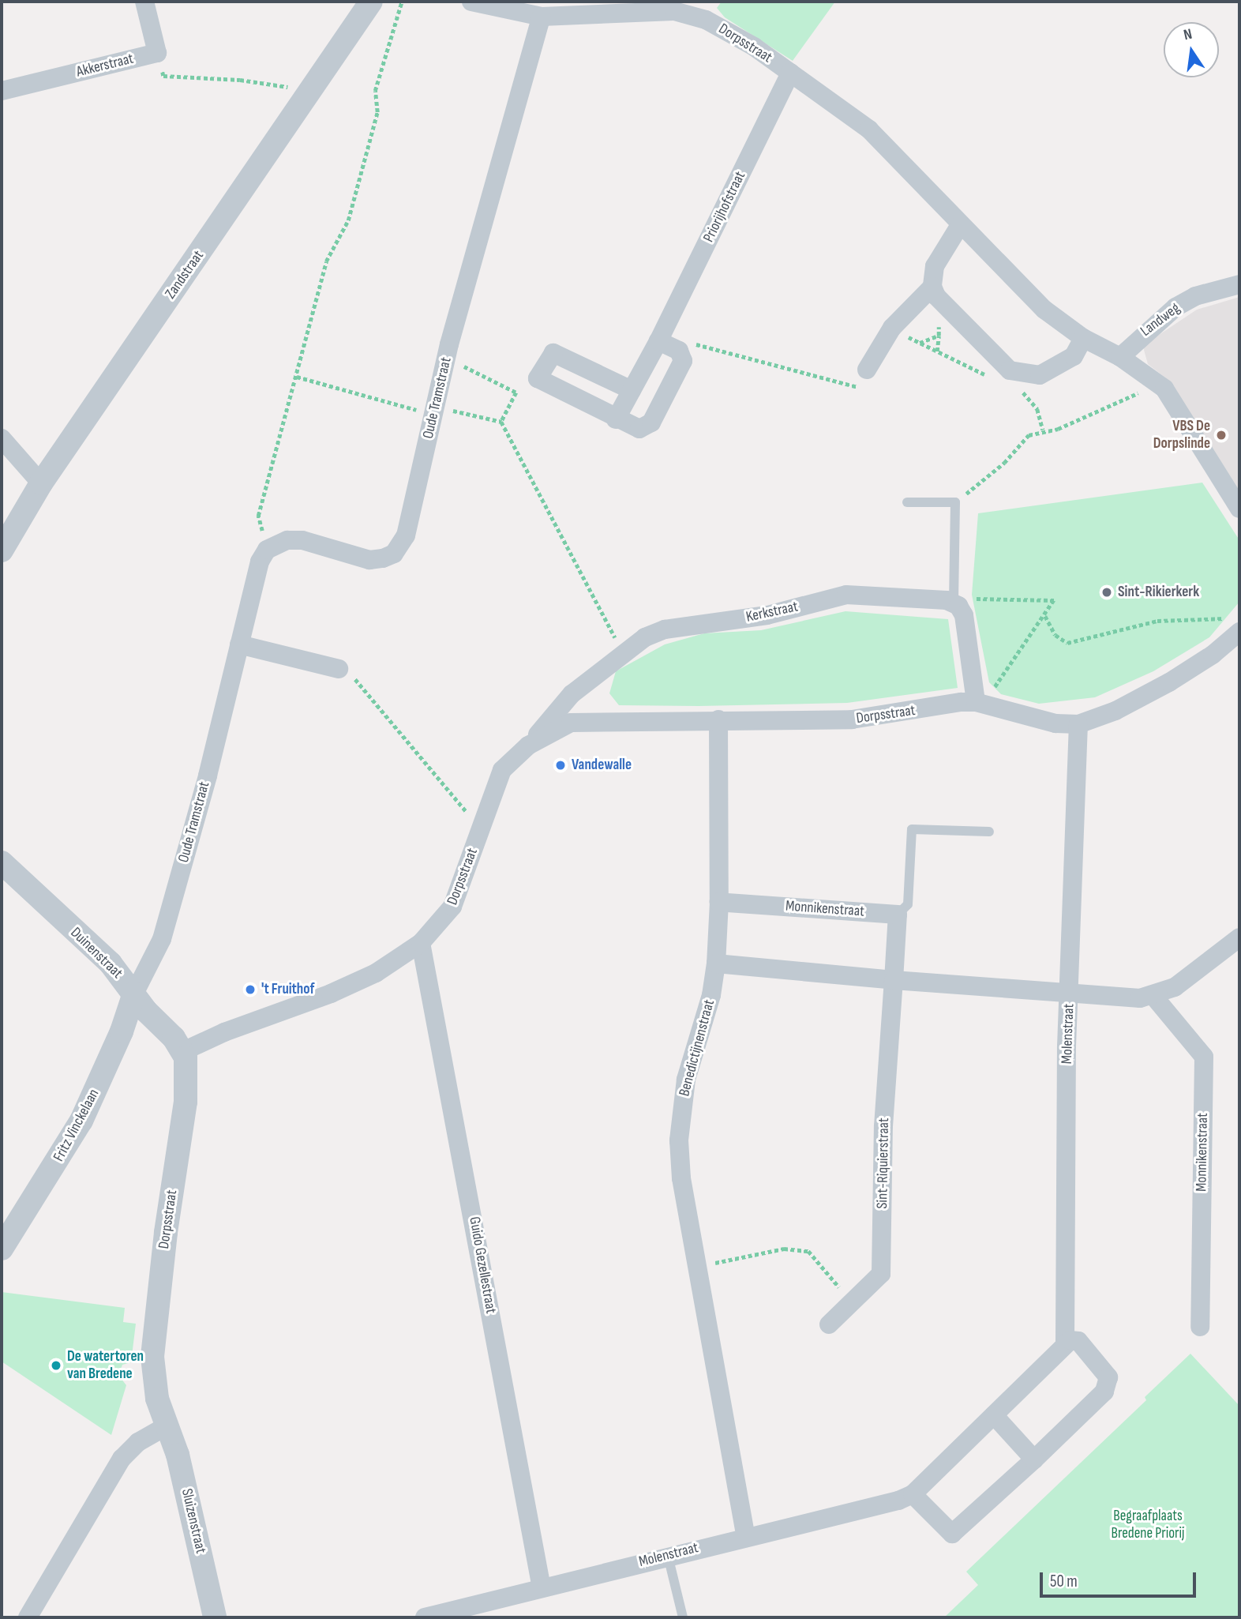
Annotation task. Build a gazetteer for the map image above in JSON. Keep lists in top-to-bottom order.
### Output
{
  "streets": {
    "street": [
      "Dorpsstraat",
      "Akkerstraat",
      "Priorijhofstraat",
      "Zandstraat",
      "Landweg",
      "Oude Tramstraat",
      "Kerkstraat",
      "Monnikenstraat",
      "Duinenstraat",
      "Molenstraat",
      "Benedictijnenstraat",
      "Fritz Vinckelaan",
      "Sint-Riquierstraat",
      "Guido Gezellestraat",
      "Sluizenstraat"
    ]
  },
  "crossings": [
    ["Dorpsstraat", "Priorijhofstraat"],
    ["Dorpsstraat", "Landweg"],
    ["Dorpsstraat", "Oude Tramstraat"],
    ["Dorpsstraat", "Kerkstraat"],
    ["Dorpsstraat", "Duinenstraat"],
    ["Dorpsstraat", "Molenstraat"],
    ["Dorpsstraat", "Benedictijnenstraat"],
    ["Dorpsstraat", "Guido Gezellestraat"],
    ["Dorpsstraat", "Sluizenstraat"],
    ["Oude Tramstraat", "Duinenstraat"],
    ["Oude Tramstraat", "Fritz Vinckelaan"],
    ["Monnikenstraat", "Benedictijnenstraat"],
    ["Duinenstraat", "Fritz Vinckelaan"],
    ["Molenstraat", "Benedictijnenstraat"],
    ["Molenstraat", "Guido Gezellestraat"]
  ],
  "parks": ["Begraafplaats Bredene Priorij"],
  "places": [
    "VBS De Dorpslinde",
    "Sint-Rikierkerk",
    "Vandewalle",
    "'t Fruithof",
    "De watertoren van Bredene"
  ],
  "scale_bar": "50 m",
  "north": "top"
}
